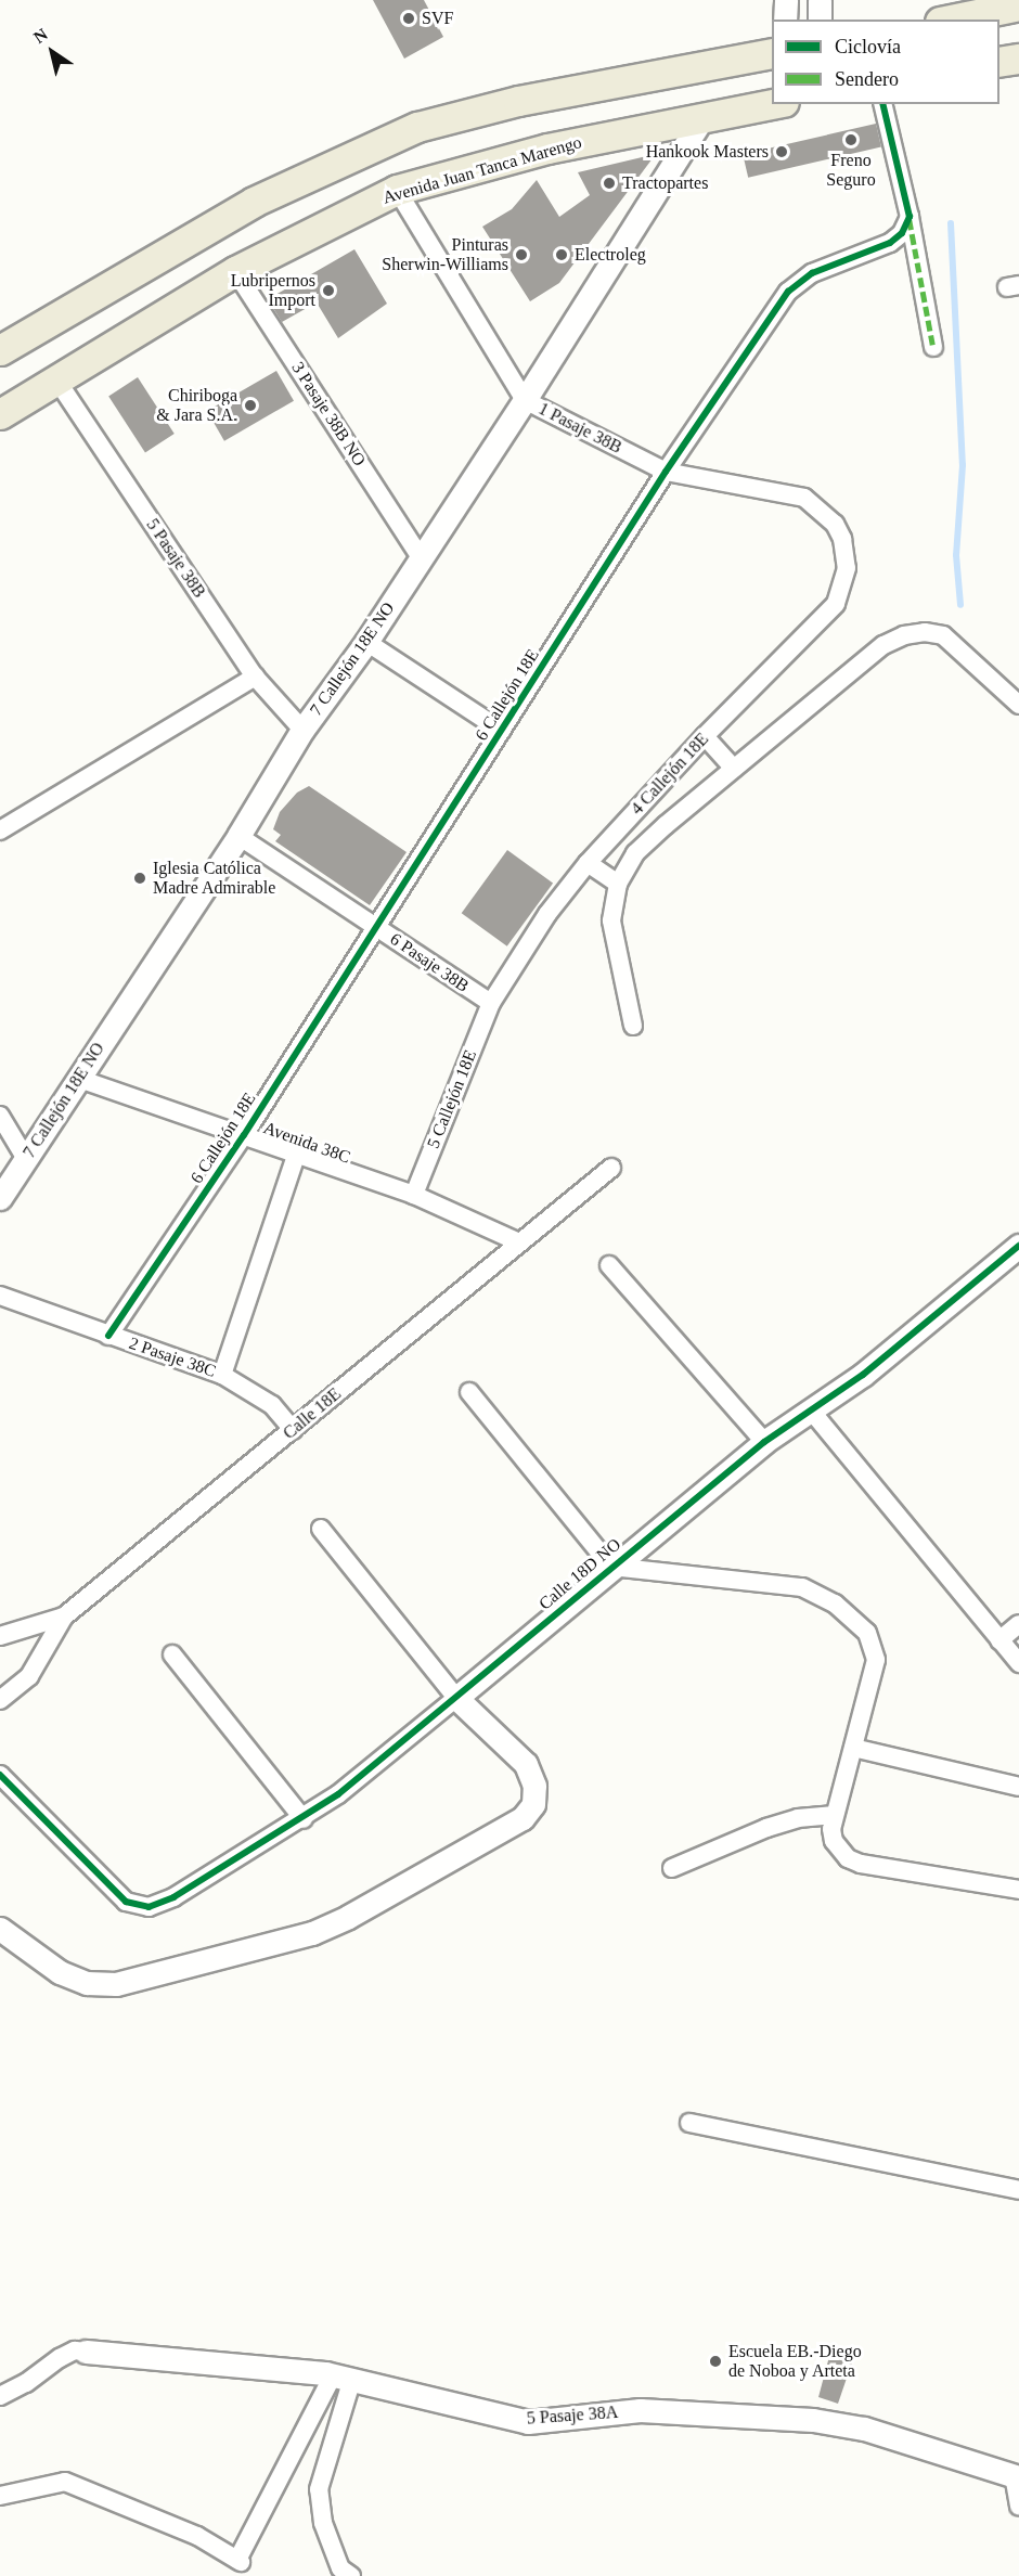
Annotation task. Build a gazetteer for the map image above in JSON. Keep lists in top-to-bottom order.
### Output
{
  "streets": {
    "main road": ["Avenida Juan Tanca Marengo"],
    "street": [
      "3 Pasaje 38B NO",
      "1 Pasaje 38B",
      "5 Pasaje 38B",
      "7 Callejón 18E NO",
      "6 Callejón 18E",
      "4 Callejón 18E",
      "6 Pasaje 38B",
      "5 Callejón 18E",
      "Avenida 38C",
      "2 Pasaje 38C",
      "Calle 18E",
      "Calle 18D NO",
      "5 Pasaje 38A"
    ]
  },
  "crossings": [
    ["Avenida Juan Tanca Marengo", "3 Pasaje 38B NO"],
    ["Avenida Juan Tanca Marengo", "1 Pasaje 38B"],
    ["Avenida Juan Tanca Marengo", "5 Pasaje 38B"],
    ["Avenida Juan Tanca Marengo", "7 Callejón 18E NO"],
    ["3 Pasaje 38B NO", "7 Callejón 18E NO"],
    ["1 Pasaje 38B", "7 Callejón 18E NO"],
    ["1 Pasaje 38B", "6 Callejón 18E"],
    ["1 Pasaje 38B", "4 Callejón 18E"],
    ["5 Pasaje 38B", "7 Callejón 18E NO"],
    ["7 Callejón 18E NO", "6 Pasaje 38B"],
    ["7 Callejón 18E NO", "Avenida 38C"],
    ["6 Callejón 18E", "6 Pasaje 38B"],
    ["6 Callejón 18E", "Avenida 38C"],
    ["6 Callejón 18E", "2 Pasaje 38C"],
    ["4 Callejón 18E", "6 Pasaje 38B"],
    ["4 Callejón 18E", "5 Callejón 18E"],
    ["6 Pasaje 38B", "5 Callejón 18E"],
    ["5 Callejón 18E", "Avenida 38C"],
    ["Avenida 38C", "Calle 18E"],
    ["2 Pasaje 38C", "Calle 18E"]
  ],
  "places": [
    "SVF",
    "Freno Seguro",
    "Hankook Masters",
    "Tractopartes",
    "Pinturas Sherwin-Williams",
    "Electroleg",
    "Lubripernos Import",
    "Chiriboga & Jara S.A.",
    "Iglesia Católica Madre Admirable",
    "Escuela EB.-Diego de Noboa y Arteta"
  ],
  "legend": ["Ciclovía", "Sendero"],
  "north": "top left"
}
